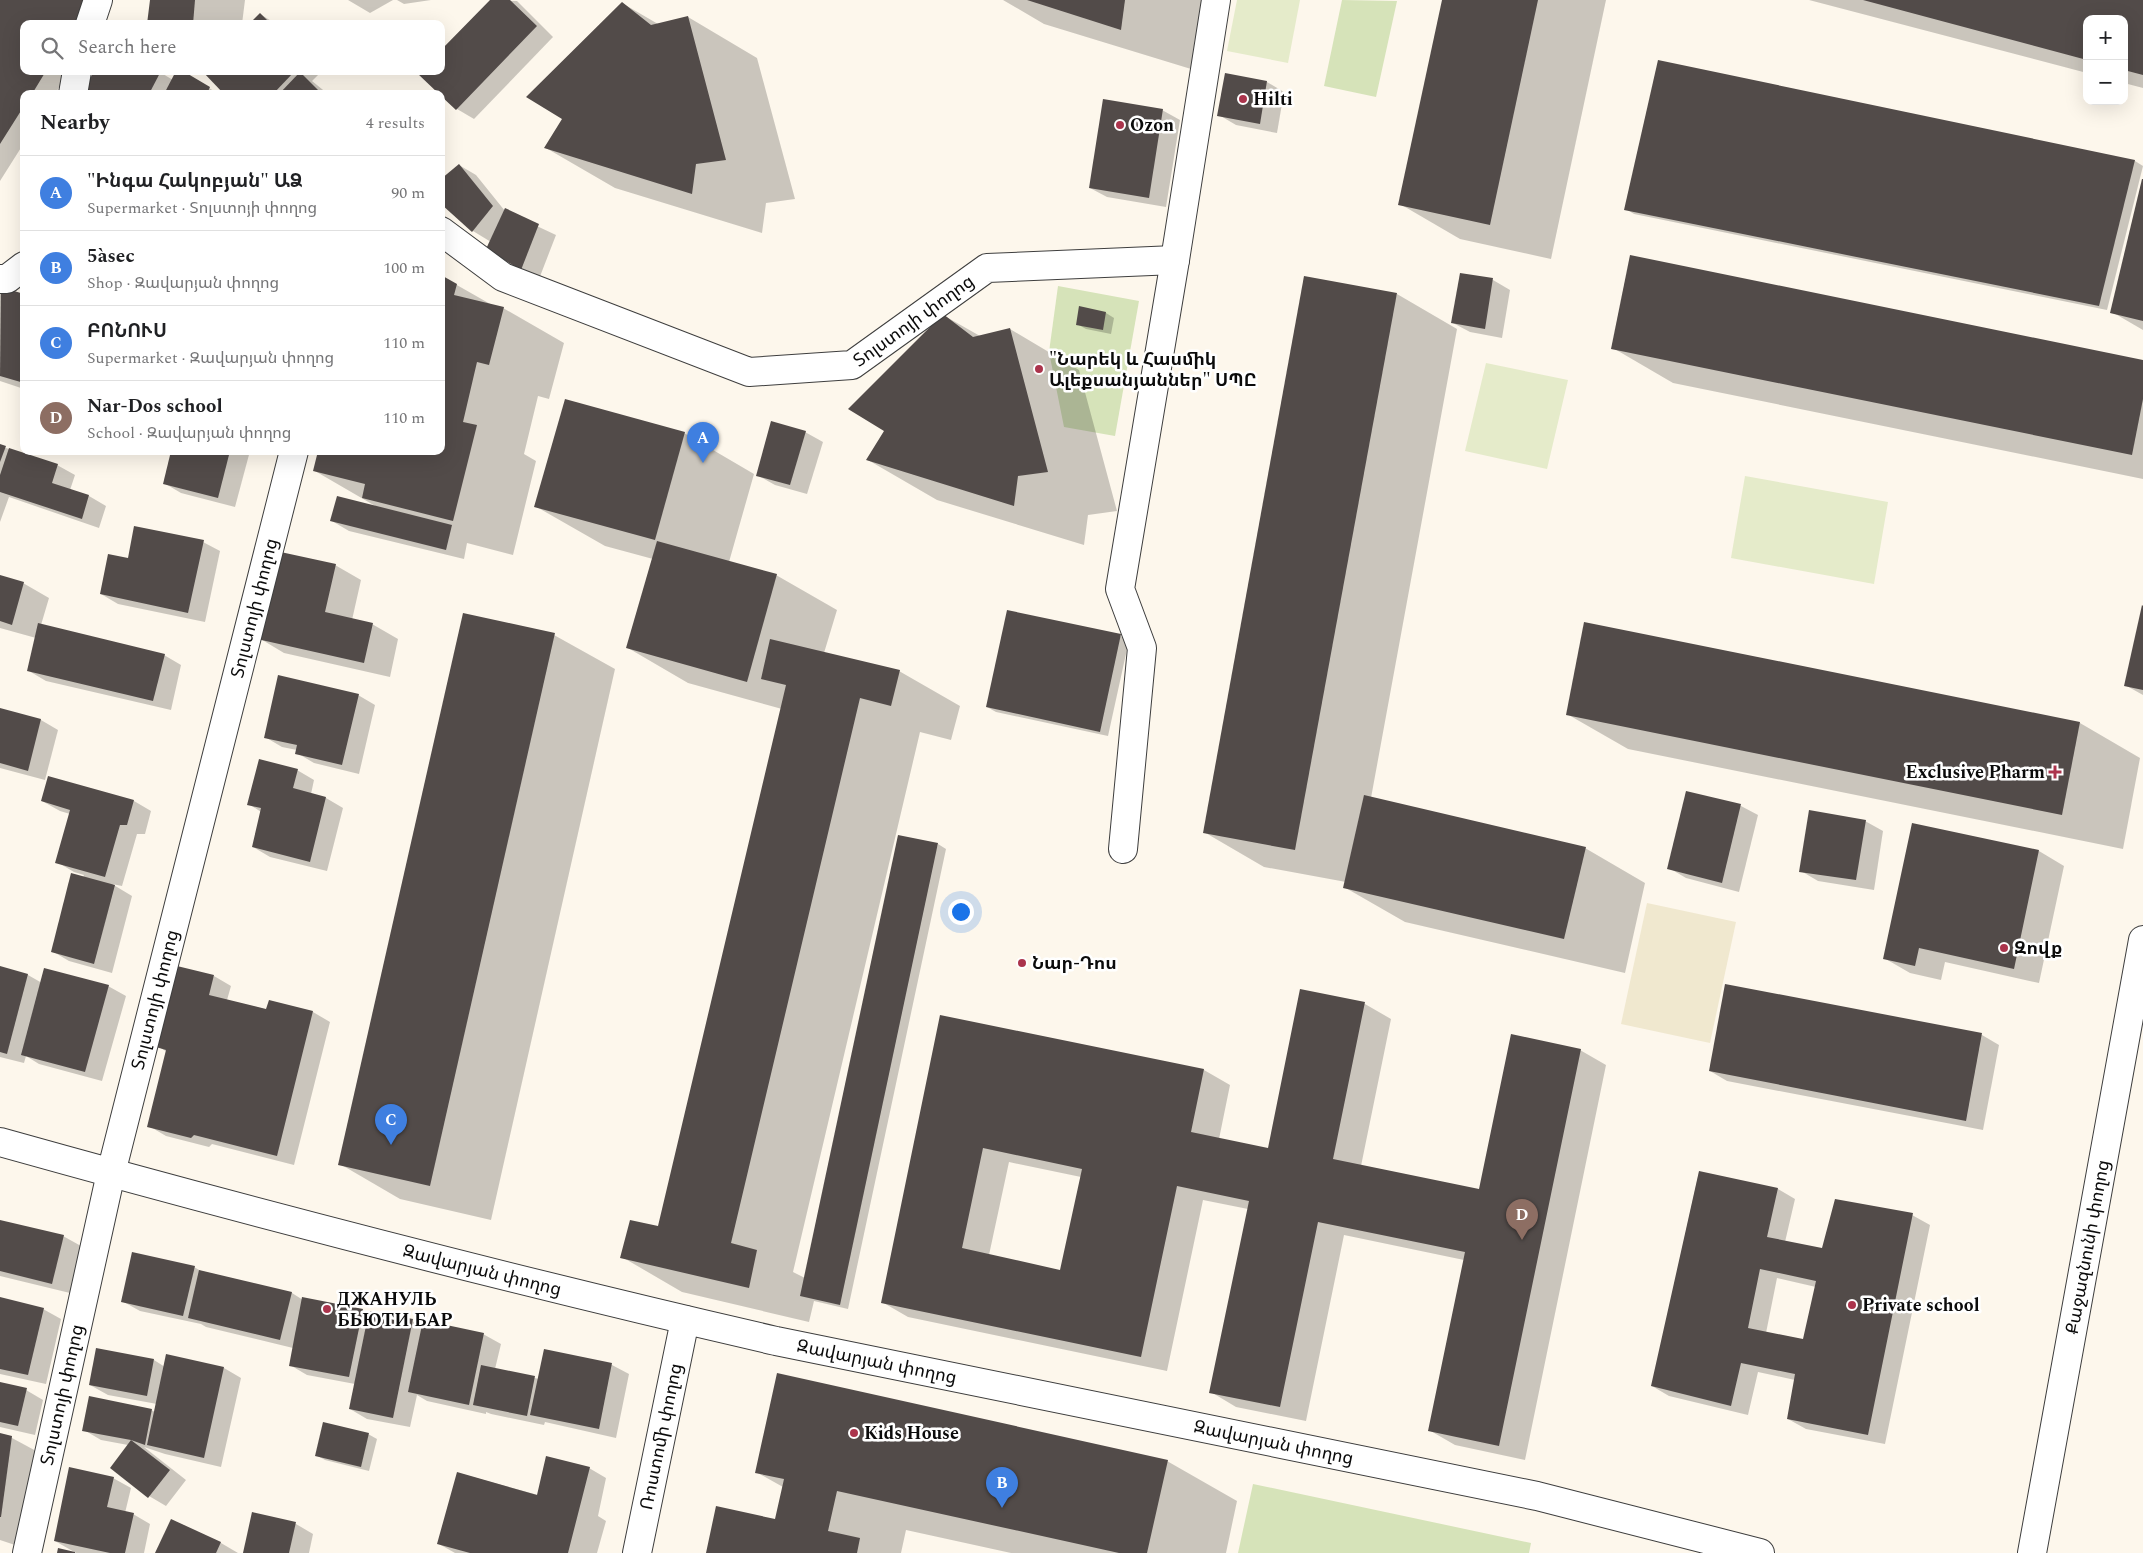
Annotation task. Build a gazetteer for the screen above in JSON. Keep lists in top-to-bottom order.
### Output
{
  "streets": {
    "street": [
      "Տոլստոյի փողոց",
      "Քաջազնունի փողոց",
      "Զավարյան փողոց",
      "Ռոստոմի փողոց"
    ]
  },
  "crossings": [
    ["Տոլստոյի փողոց", "Զավարյան փողոց"],
    ["Զավարյան փողոց", "Ռոստոմի փողոց"]
  ],
  "places": {
    "other": [
      "Hilti",
      "Ozon",
      "\"Նարեկ և Հասմիկ Ալեքսանյաններ\" ՍՊԸ",
      "Զովք",
      "Նար-Դոս",
      "Private school",
      "ДЖАНУЛЬ БЬЮТИ БАР",
      "Kids House"
    ],
    "health": ["Exclusive Pharm"]
  },
  "page": {
    "map_buttons": ["+", "−"],
    "search": "Search here",
    "heading": ["Nearby", "4 results"],
    "list": [
      {
        "mark": "A",
        "name": "\"Ինգա Հակոբյան\" ԱՁ",
        "note": "Supermarket · Տոլստոյի փողոց",
        "value": "90 m"
      },
      {
        "mark": "B",
        "name": "5àsec",
        "note": "Shop · Զավարյան փողոց",
        "value": "100 m"
      },
      {
        "mark": "C",
        "name": "ԲՈՆՈՒՍ",
        "note": "Supermarket · Զավարյան փողոց",
        "value": "110 m"
      },
      {
        "mark": "D",
        "name": "Nar-Dos school",
        "note": "School · Զավարյան փողոց",
        "value": "110 m"
      }
    ],
    "pins": [
      "A",
      "C",
      "D",
      "B"
    ]
  }
}
